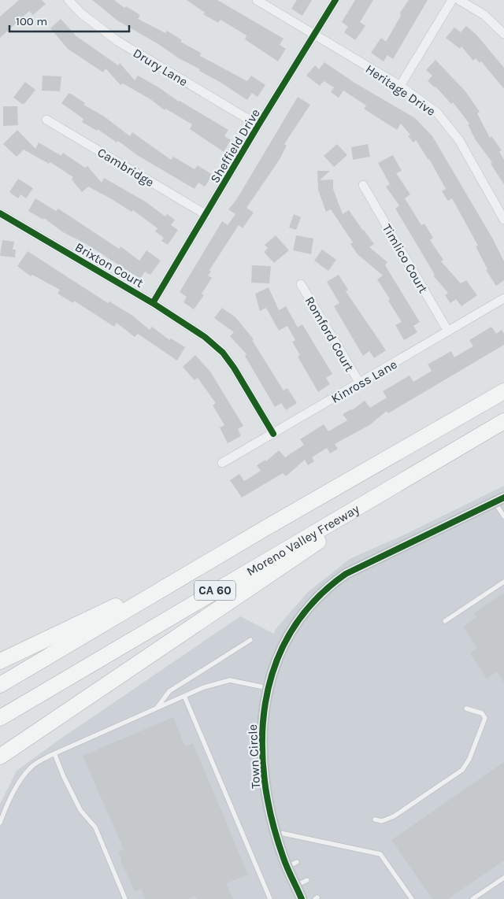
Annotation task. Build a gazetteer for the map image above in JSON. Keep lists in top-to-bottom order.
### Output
{
  "streets": {
    "highway": ["Moreno Valley Freeway", "CA 60"],
    "street": [
      "Drury Lane",
      "Heritage Drive",
      "Sheffield Drive",
      "Cambridge",
      "Timlico Court",
      "Brixton Court",
      "Romford Court",
      "Kinross Lane",
      "Town Circle"
    ]
  },
  "crossings": [
    ["Drury Lane", "Sheffield Drive"],
    ["Heritage Drive", "Sheffield Drive"],
    ["Sheffield Drive", "Cambridge"],
    ["Sheffield Drive", "Brixton Court"],
    ["Timlico Court", "Kinross Lane"],
    ["Brixton Court", "Kinross Lane"],
    ["Romford Court", "Kinross Lane"]
  ],
  "scale_bar": "100 m"
}
